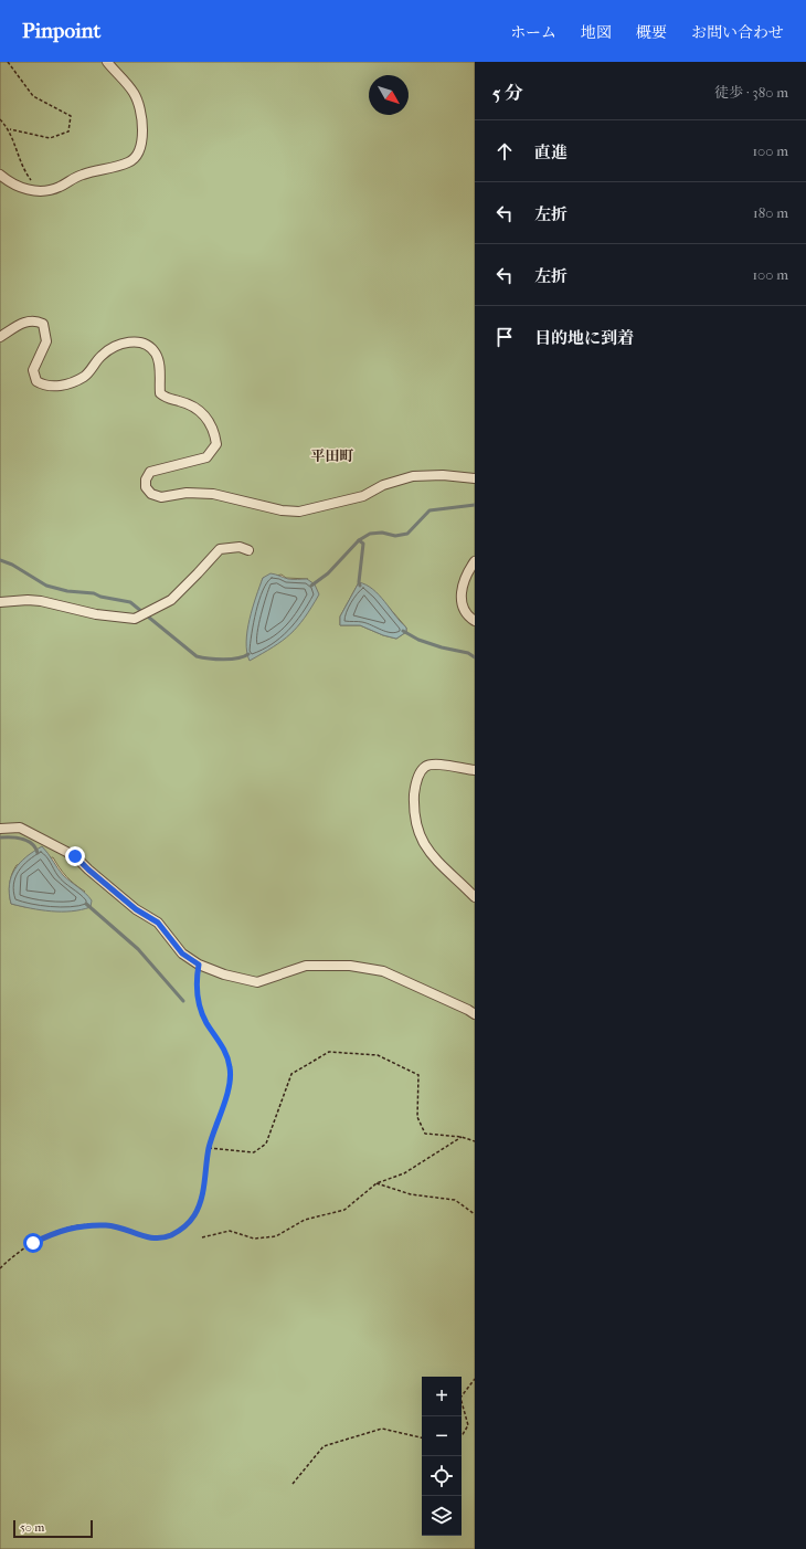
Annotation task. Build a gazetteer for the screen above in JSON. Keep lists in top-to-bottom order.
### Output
{
  "districts": ["平田町"],
  "scale_bar": "50 m",
  "north": "bottom right",
  "page": {
    "header": "Pinpoint",
    "nav": [
      "ホーム",
      "地図",
      "概要",
      "お問い合わせ"
    ],
    "heading": ["5 分", "徒歩 · 380 m"],
    "list": [
      ["直進", "100 m"],
      ["左折", "180 m"],
      ["左折", "100 m"],
      "目的地に到着"
    ],
    "map_buttons": ["+", "−"],
    "scale": "50 m"
  }
}
